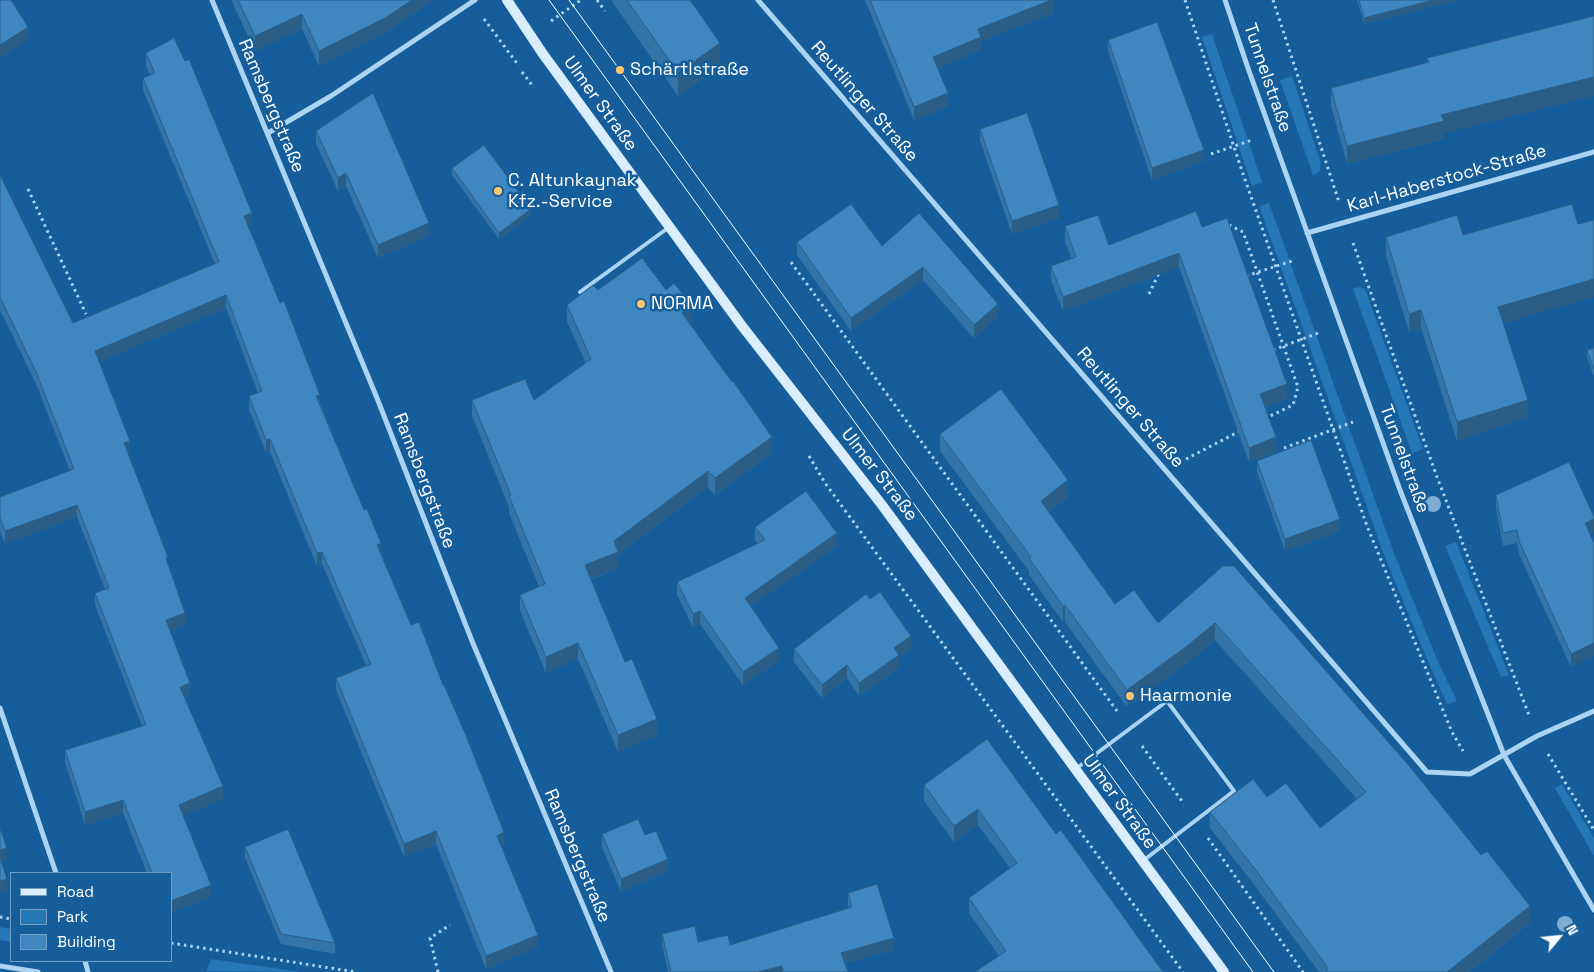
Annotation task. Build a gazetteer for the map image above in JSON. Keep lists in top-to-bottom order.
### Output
{
  "streets": {
    "street": [
      "Tunnelstraße",
      "Reutlinger Straße",
      "Ulmer Straße",
      "Ramsbergstraße",
      "Karl-Haberstock-Straße"
    ]
  },
  "crossings": [
    ["Tunnelstraße", "Reutlinger Straße"],
    ["Tunnelstraße", "Karl-Haberstock-Straße"]
  ],
  "places": [
    "Schärtlstraße",
    "C. Altunkaynak Kfz.-Service",
    "NORMA",
    "Haarmonie"
  ],
  "legend": ["Road", "Park", "Building"],
  "north": "top right"
}
